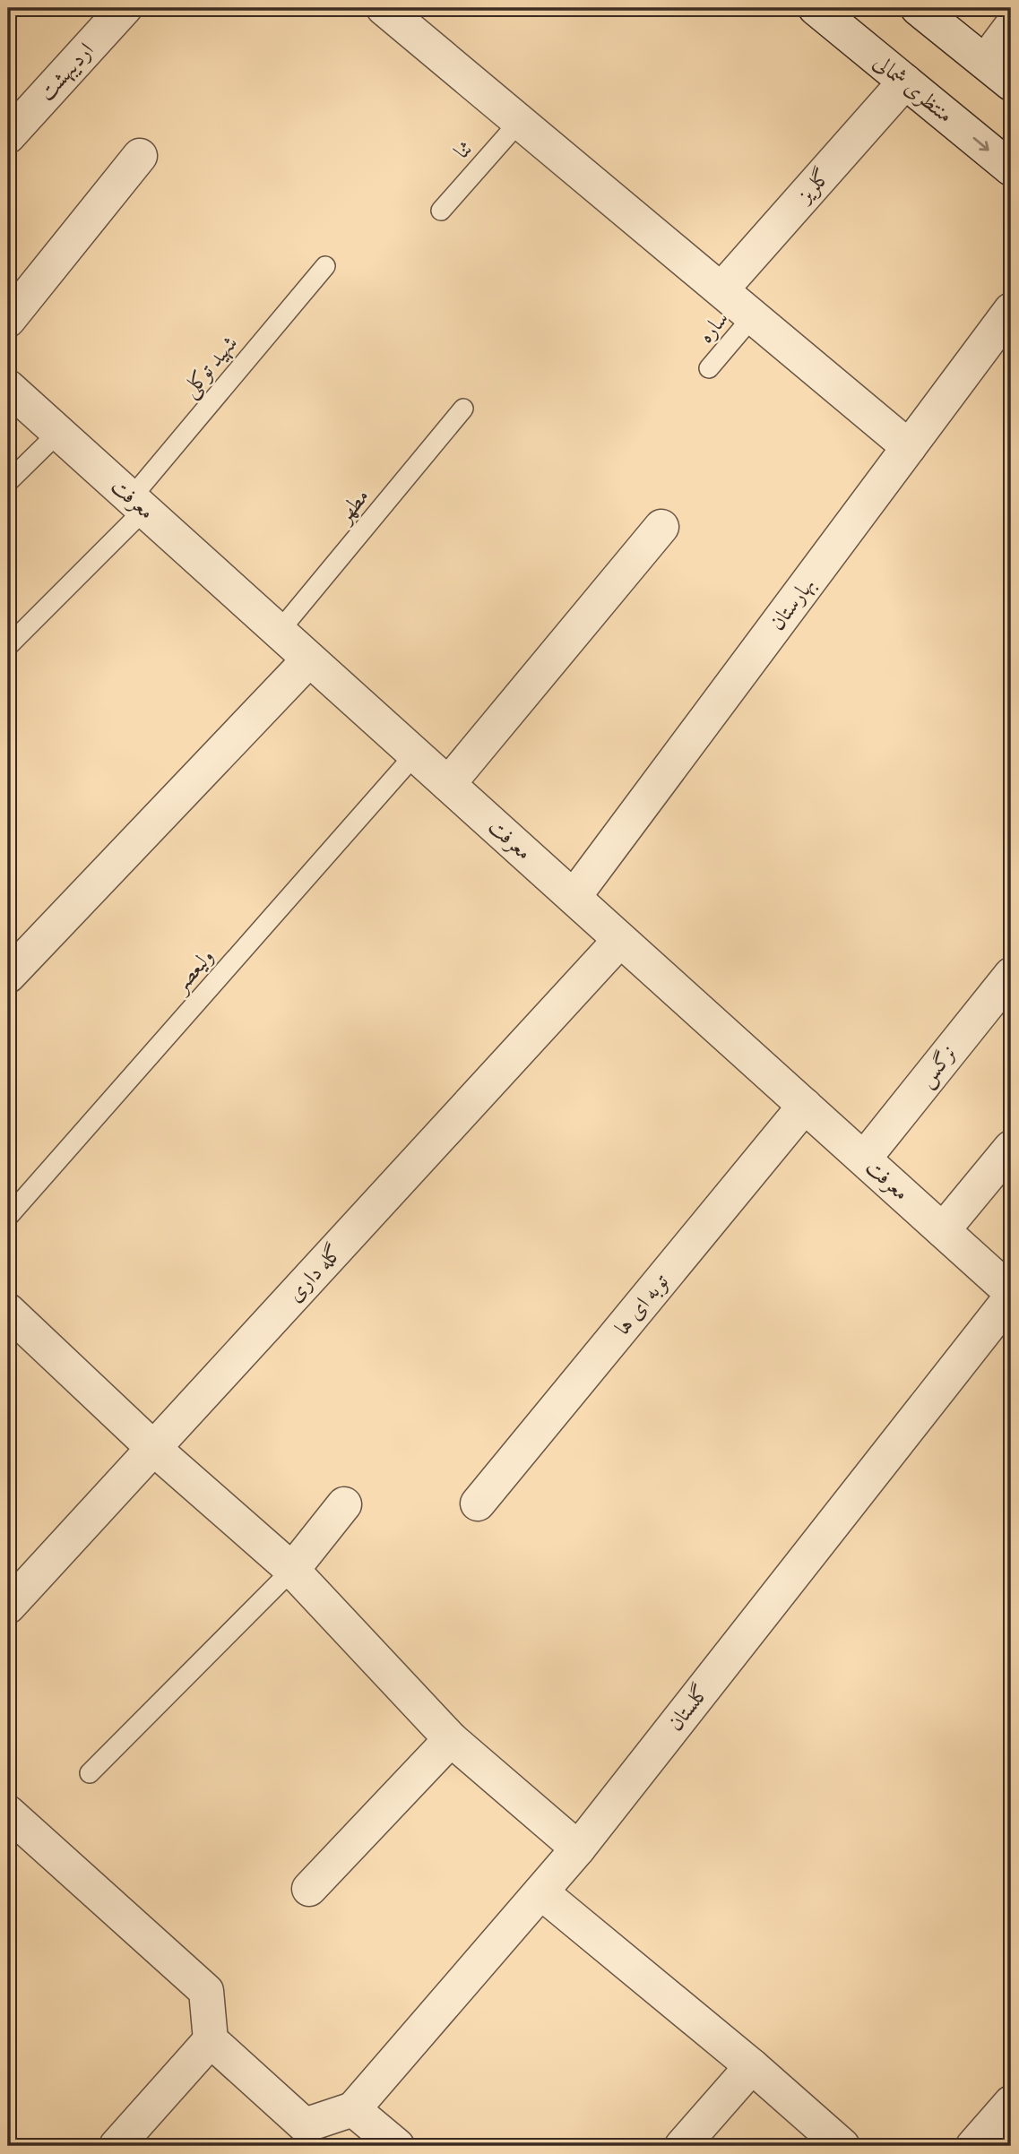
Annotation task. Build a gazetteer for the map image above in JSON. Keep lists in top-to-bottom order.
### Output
{
  "streets": {
    "street": [
      "اردیبهشت",
      "منتظری شمالی",
      "گلریز",
      "معرفت",
      "بهارستان",
      "نرگس",
      "گله داری",
      "توبه ای ها",
      "گلستان"
    ],
    "lane": [
      "ثنا",
      "ساره",
      "شهید توکلی",
      "مطهر",
      "ولیعصر"
    ]
  },
  "crossings": [
    ["منتظری شمالی", "گلریز"],
    ["شهید توکلی", "معرفت"],
    ["معرفت", "مطهر"],
    ["معرفت", "بهارستان"],
    ["معرفت", "ولیعصر"],
    ["معرفت", "نرگس"],
    ["معرفت", "گله داری"],
    ["معرفت", "توبه ای ها"]
  ]
}
